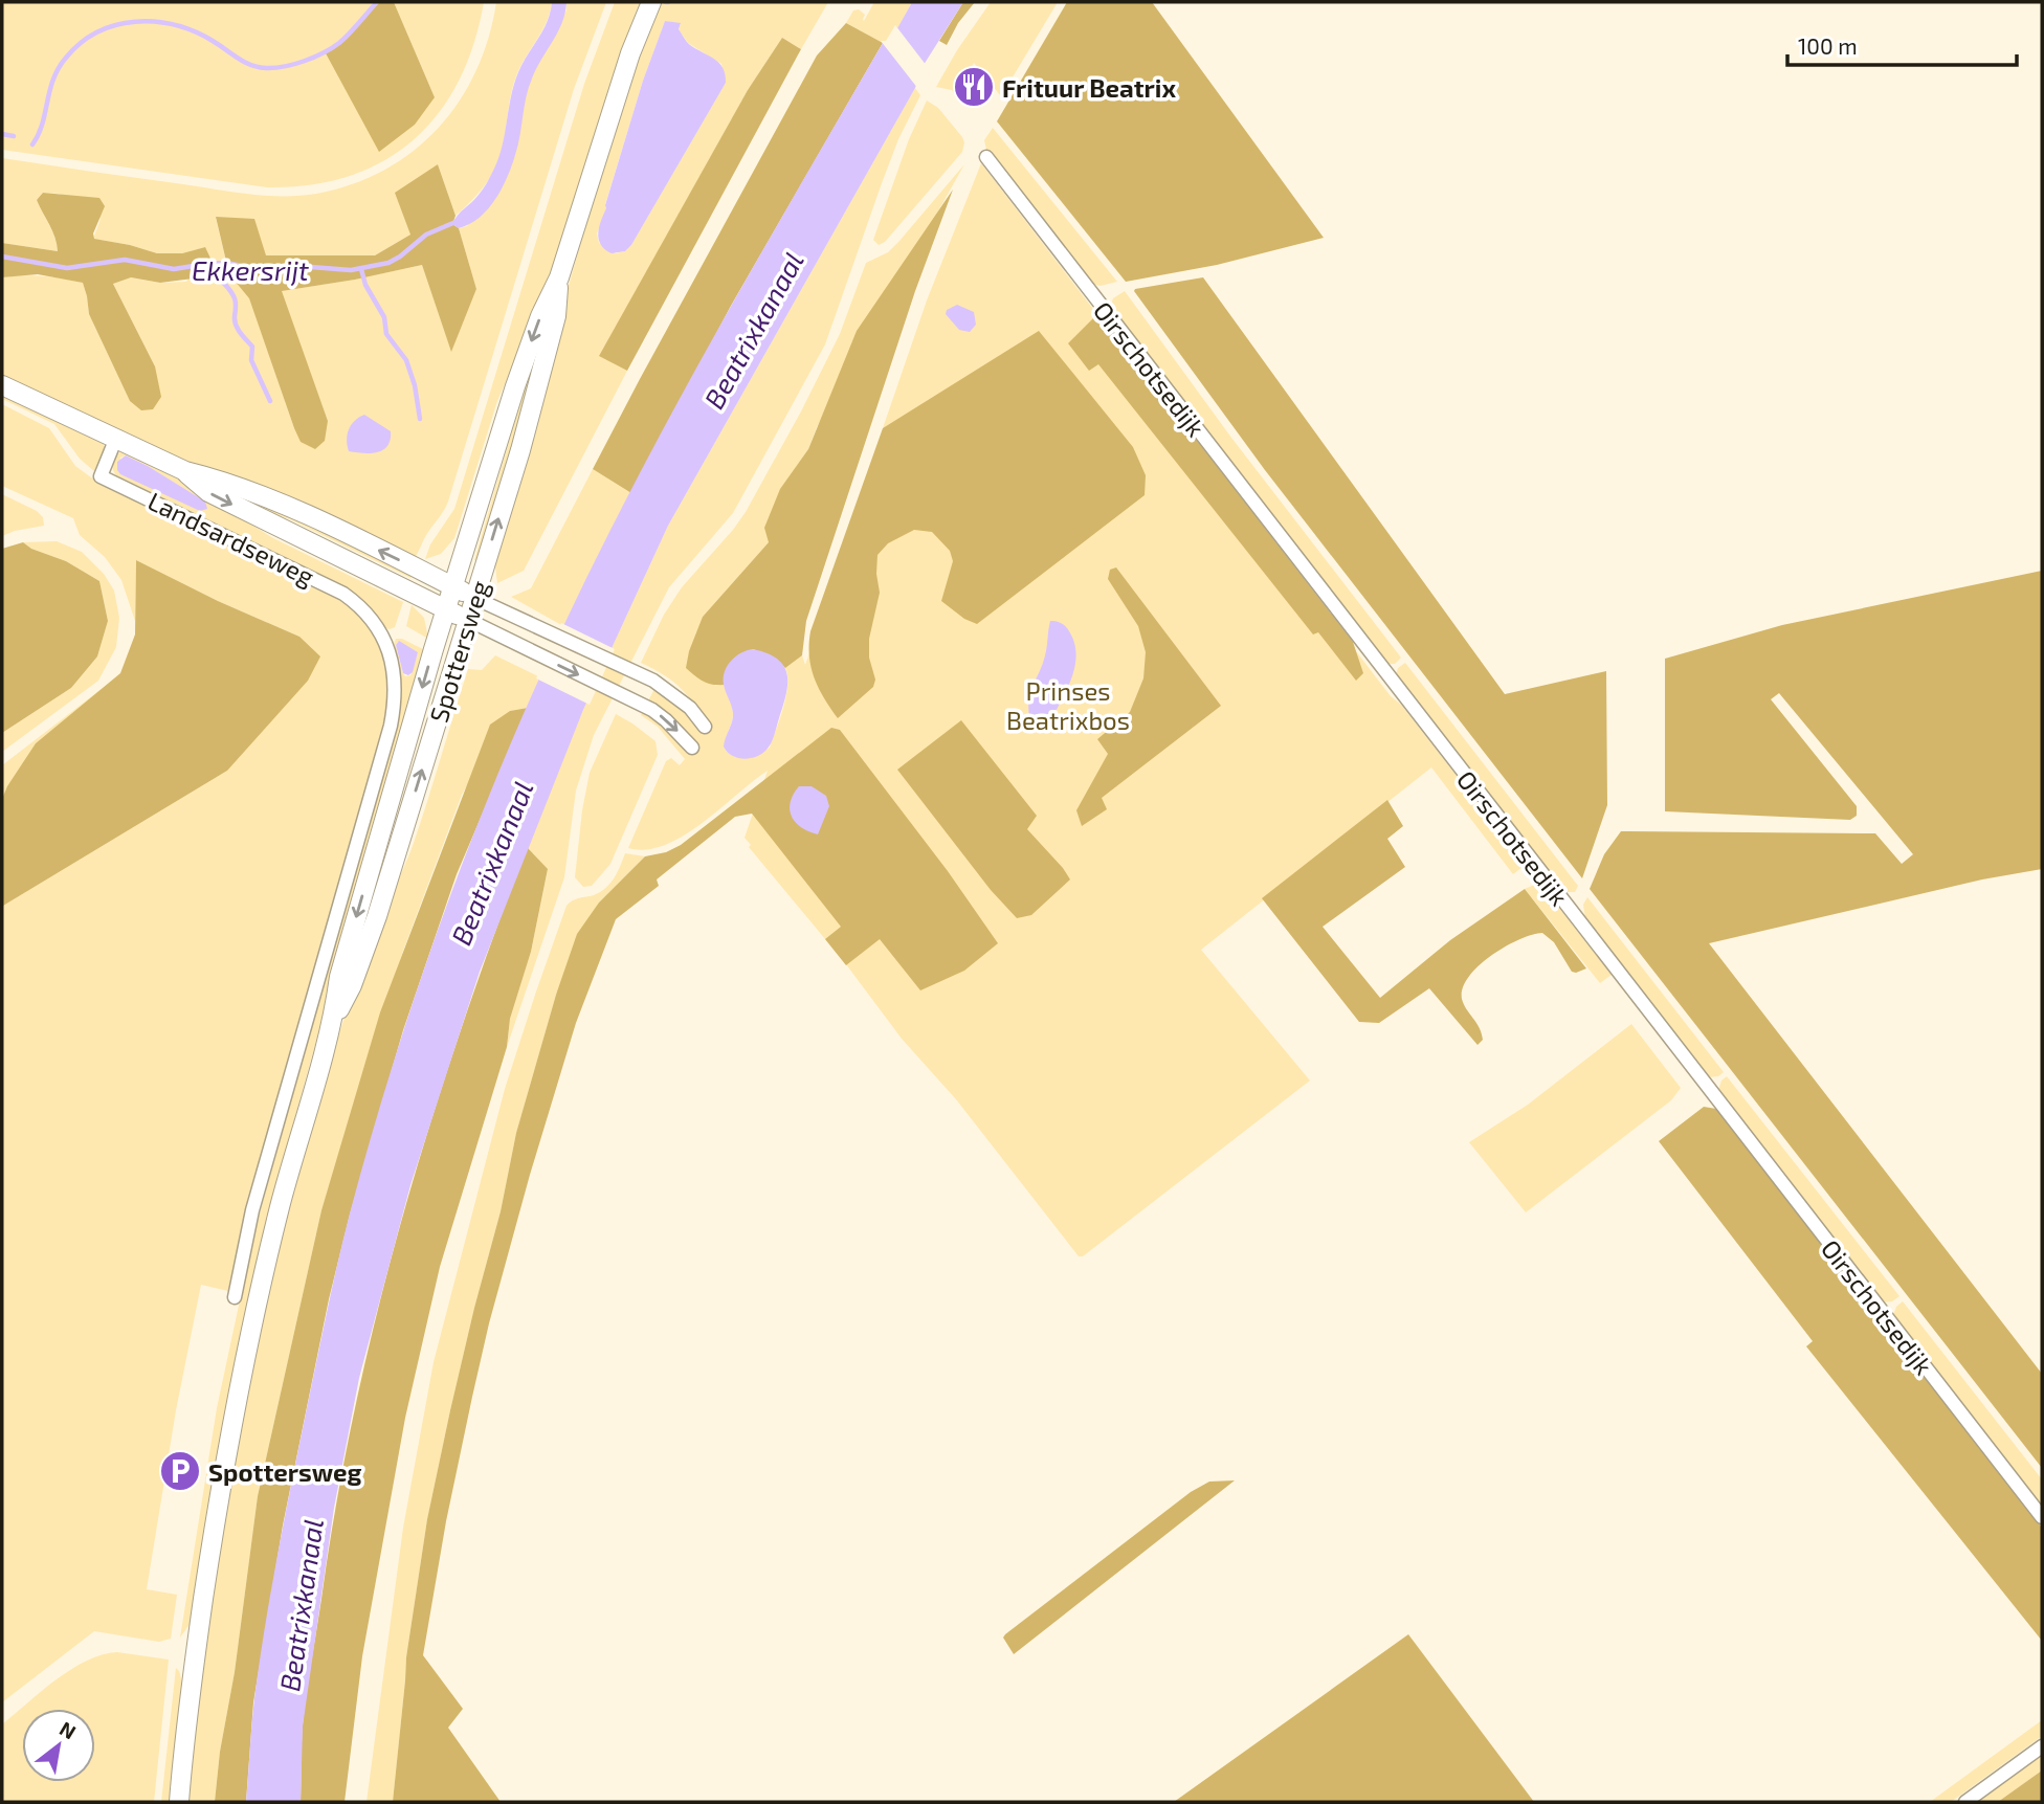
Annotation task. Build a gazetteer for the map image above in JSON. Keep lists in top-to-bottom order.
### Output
{
  "streets": {
    "main road": ["Landsardseweg", "Spottersweg"],
    "street": ["Oirschotsedijk"]
  },
  "crossings": [
    ["Landsardseweg", "Spottersweg"]
  ],
  "water": ["Ekkersrijt", "Beatrixkanaal"],
  "parks": ["Prinses Beatrixbos"],
  "places": {
    "restaurant": ["Frituur Beatrix"],
    "parking": ["Spottersweg"]
  },
  "scale_bar": "100 m",
  "north": "top right"
}
